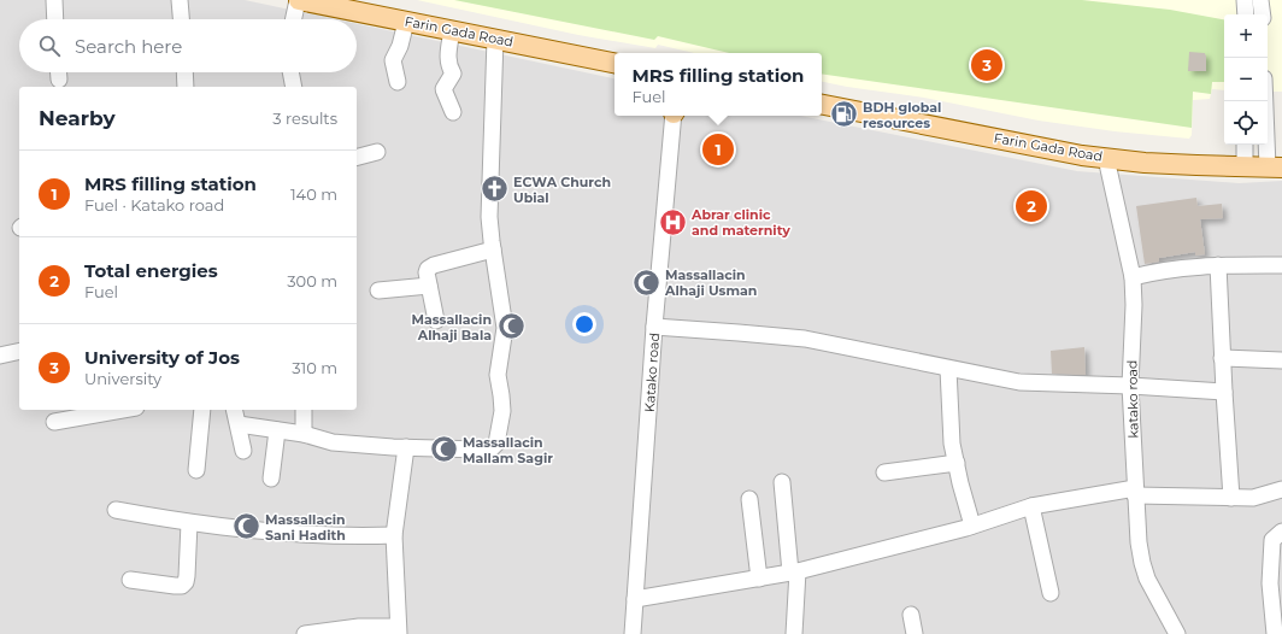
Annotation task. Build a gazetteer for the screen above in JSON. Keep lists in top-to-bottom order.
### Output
{
  "streets": {
    "main road": ["Farin Gada Road"],
    "street": ["Katako road", "katako road"]
  },
  "crossings": [
    ["Farin Gada Road", "katako road"]
  ],
  "places": {
    "fuel station": ["BDH global resources"],
    "church": ["ECWA Church Ubial"],
    "hospital": ["Abrar clinic and maternity"],
    "mosque": [
      "Massallacin Alhaji Usman",
      "Massallacin Alhaji Bala",
      "Massallacin Mallam Sagir",
      "Massallacin Sani Hadith"
    ]
  },
  "page": {
    "map_buttons": ["+", "−"],
    "search": "Search here",
    "pins": ["3", "1", "2"],
    "popup": ["MRS filling station", "Fuel"],
    "heading": ["Nearby", "3 results"],
    "list": [
      {
        "mark": "1",
        "name": "MRS filling station",
        "note": "Fuel · Katako road",
        "value": "140 m"
      },
      {
        "mark": "2",
        "name": "Total energies",
        "note": "Fuel",
        "value": "300 m"
      },
      {
        "mark": "3",
        "name": "University of Jos",
        "note": "University",
        "value": "310 m"
      }
    ]
  }
}
